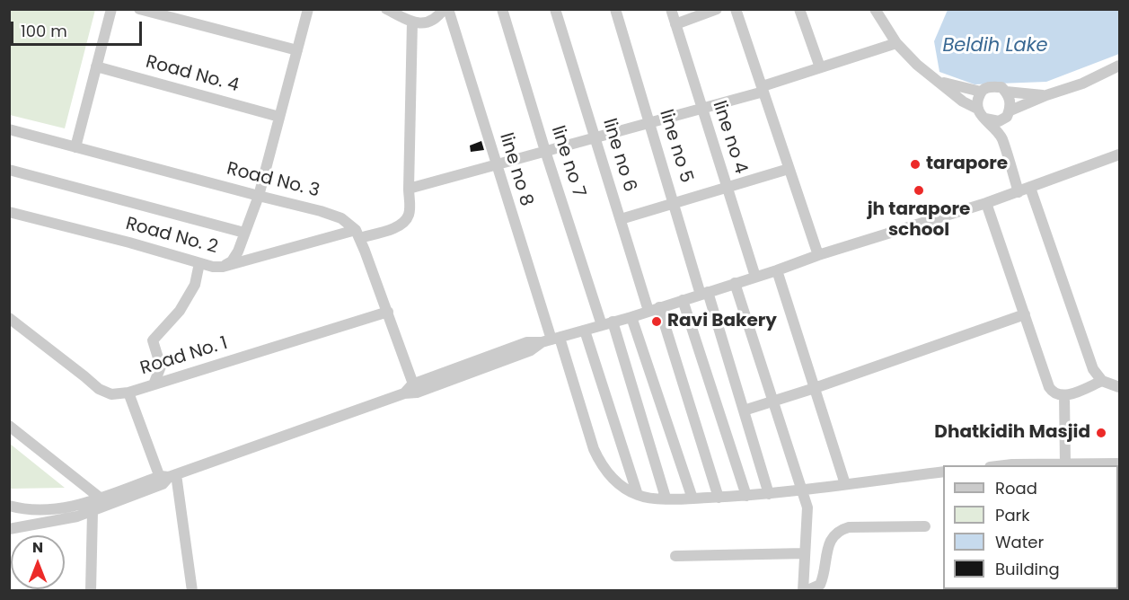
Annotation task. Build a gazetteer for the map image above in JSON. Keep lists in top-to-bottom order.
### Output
{
  "streets": {
    "street": [
      "Road No. 4",
      "line no 4",
      "line no 5",
      "line no 6",
      "line no 7",
      "line no 8",
      "Road No. 3",
      "Road No. 2",
      "Road No. 1"
    ]
  },
  "crossings": [
    ["Road No. 3", "Road No. 2"]
  ],
  "water": ["Beldih Lake"],
  "places": [
    "tarapore",
    "jh tarapore school",
    "Ravi Bakery",
    "Dhatkidih Masjid"
  ],
  "legend": [
    "Road",
    "Park",
    "Water",
    "Building"
  ],
  "scale_bar": "100 m",
  "north": "top"
}
